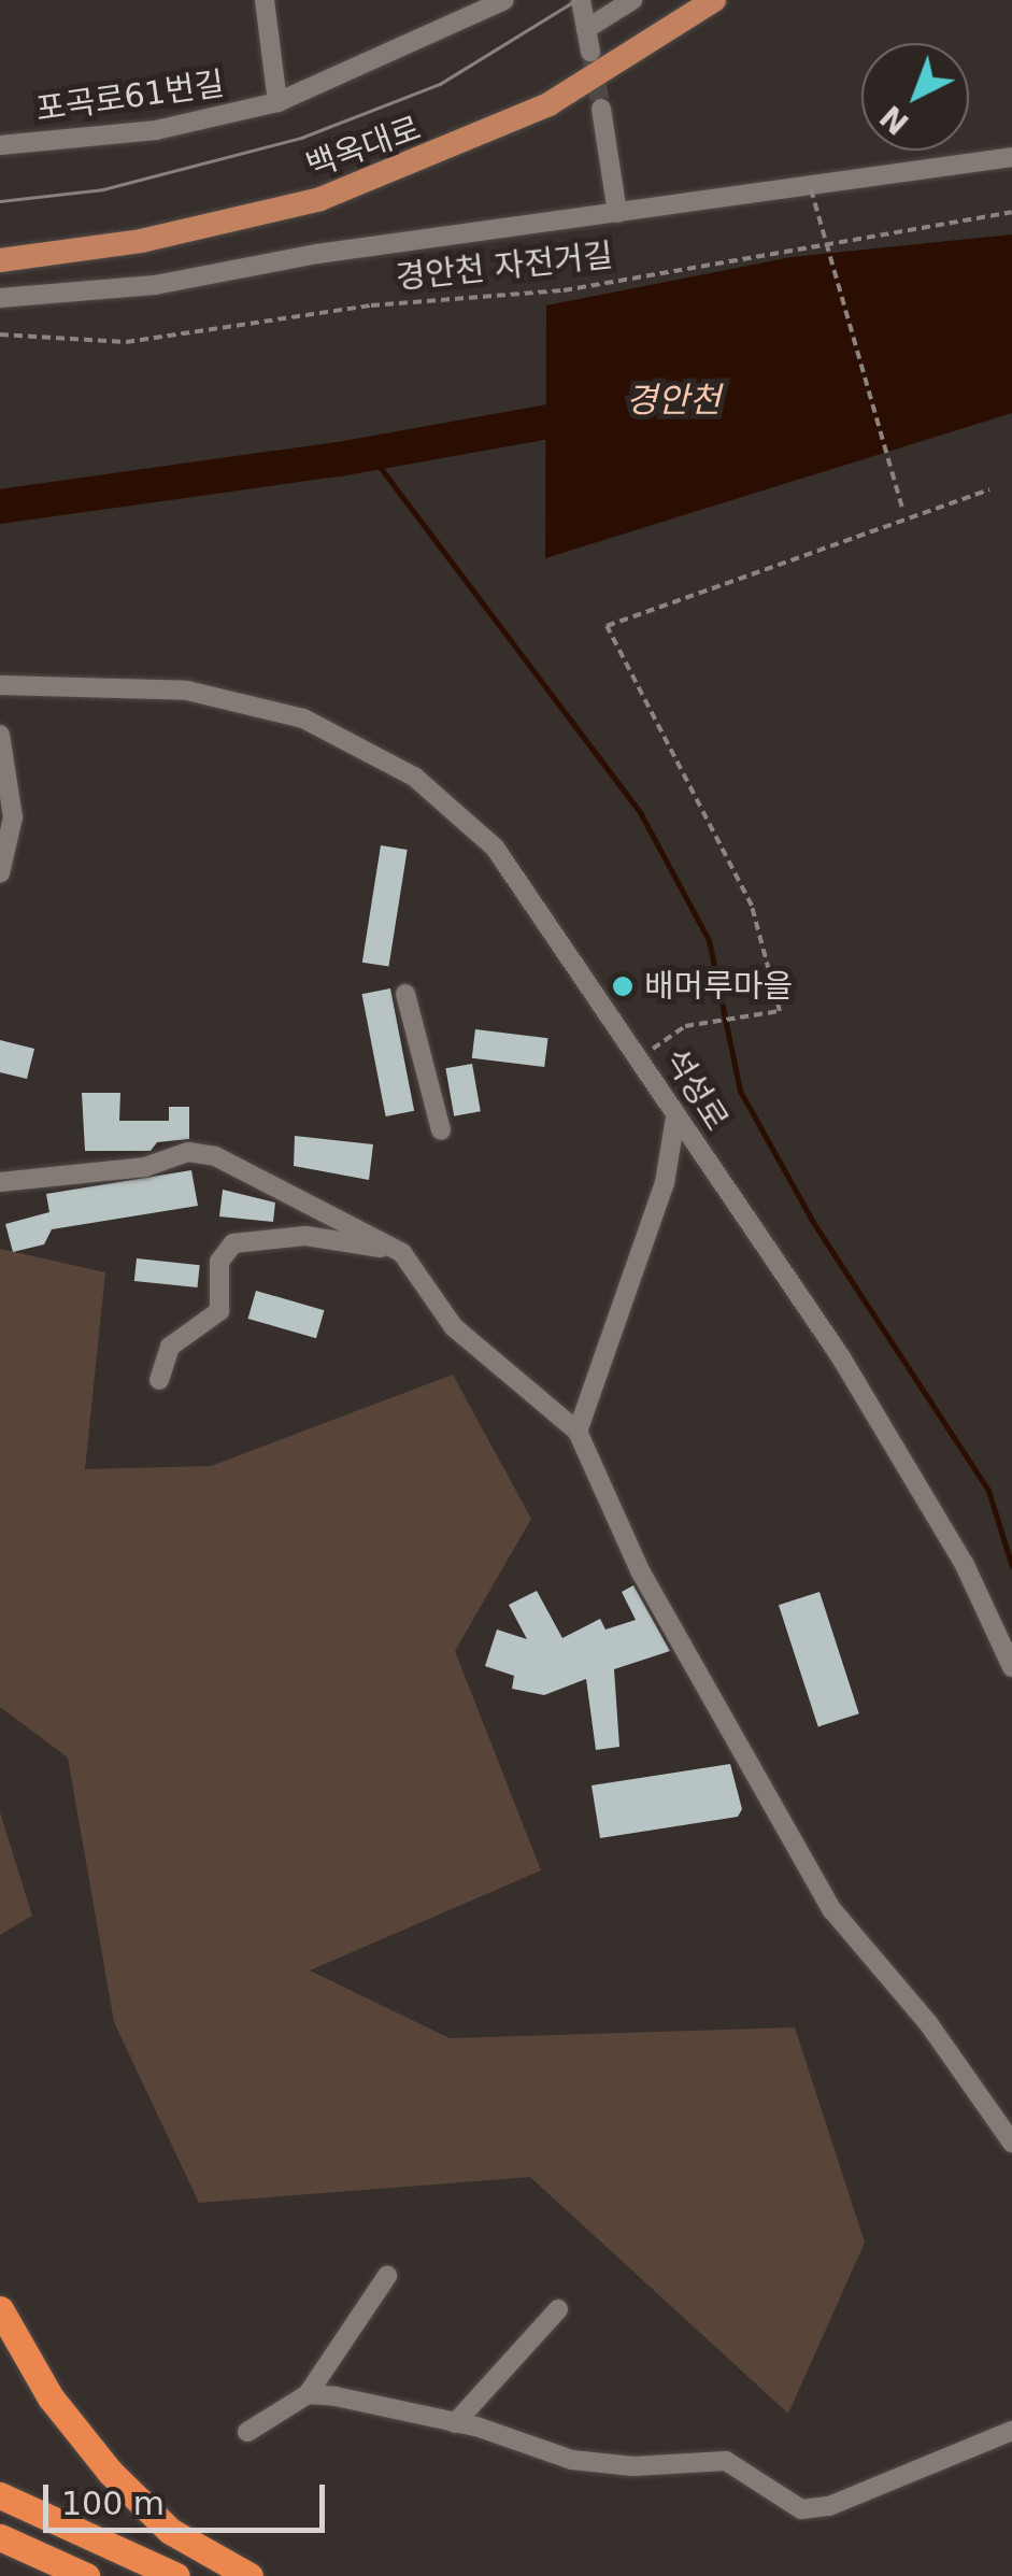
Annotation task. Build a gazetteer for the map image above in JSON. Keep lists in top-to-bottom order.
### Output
{
  "streets": {
    "main road": ["백옥대로"],
    "street": ["포곡로61번길", "석성로"],
    "path": ["경안천 자전거길"]
  },
  "water": ["경안천"],
  "places": ["배머루마을"],
  "scale_bar": "100 m",
  "north": "bottom left"
}
